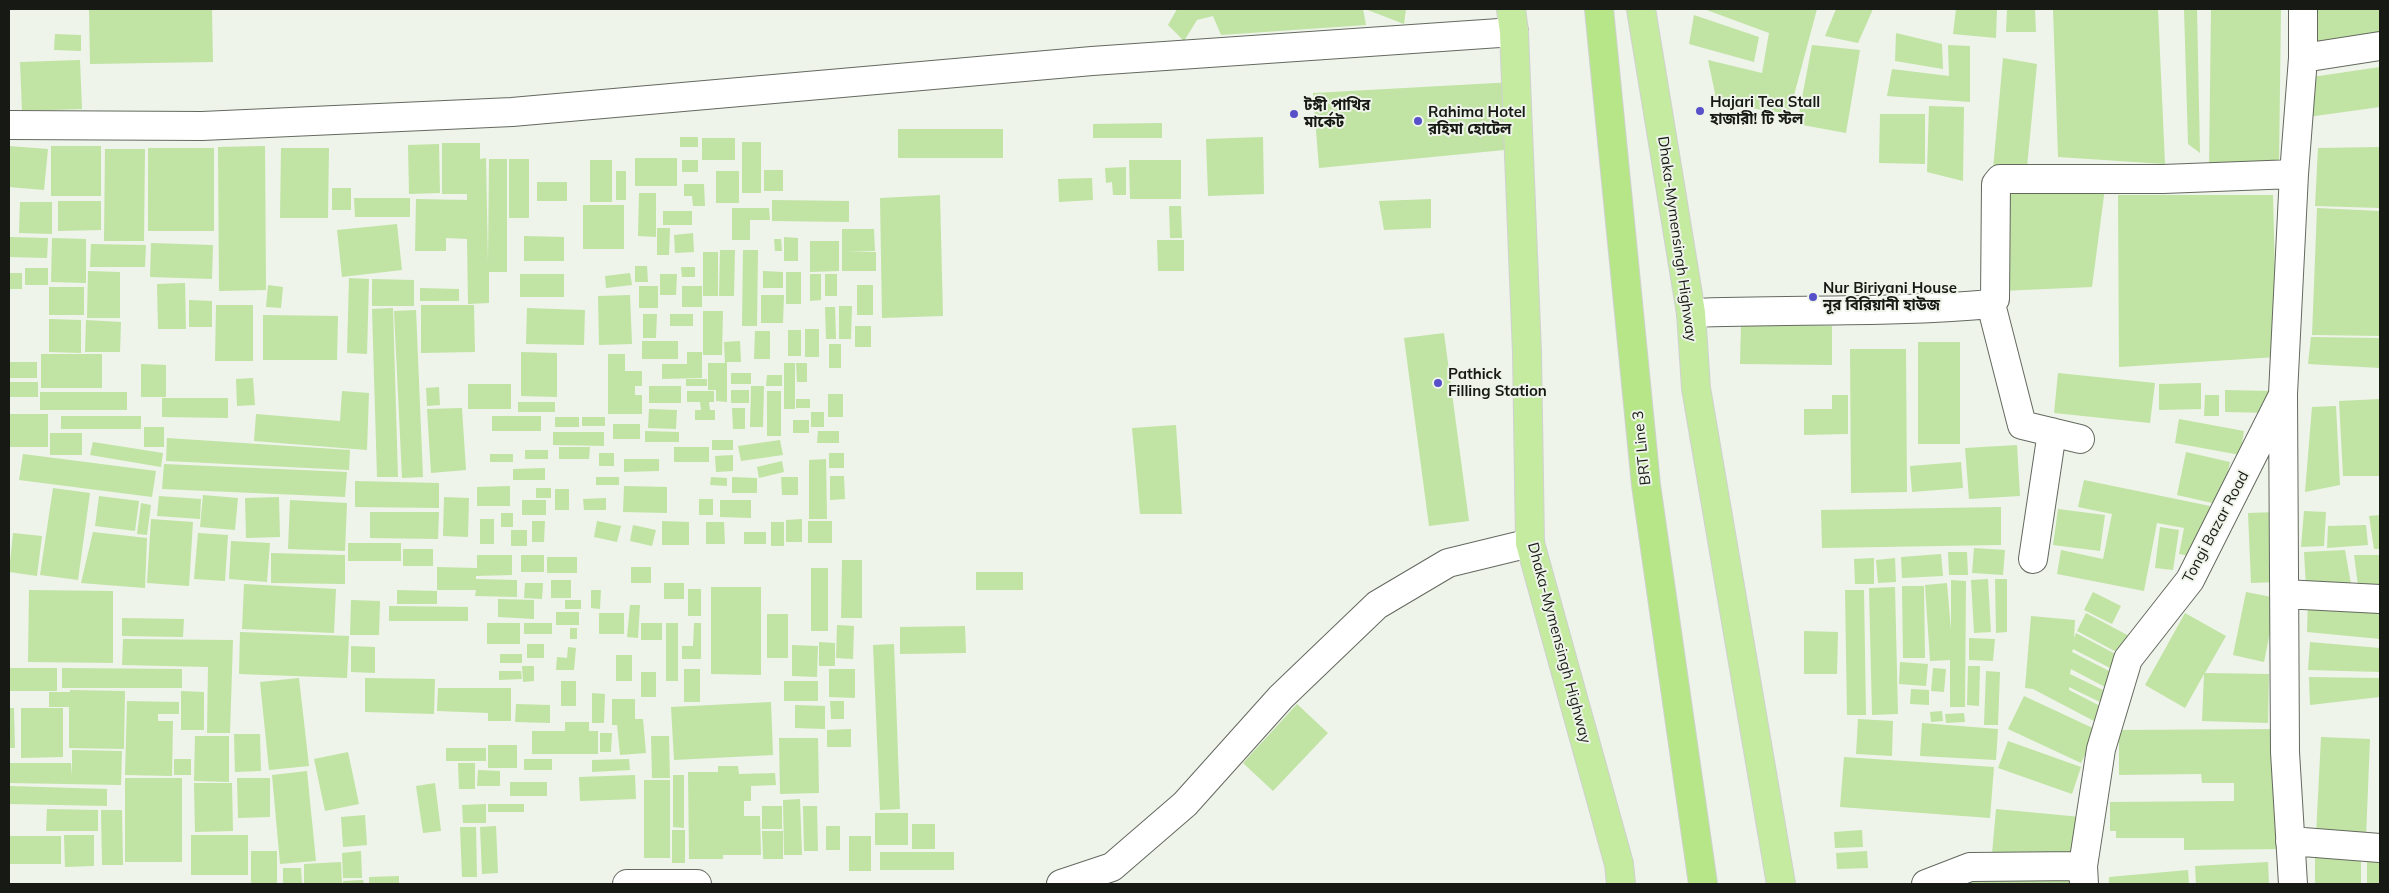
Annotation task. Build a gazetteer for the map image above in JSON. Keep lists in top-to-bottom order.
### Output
{
  "streets": {
    "highway": ["Dhaka-Mymensingh Highway", "BRT Line 3"],
    "street": ["Tongi Bazar Road"]
  },
  "places": [
    "Hajari Tea Stall হাজারী! টি স্টল",
    "টঙ্গী পাখির মার্কেট",
    "Rahima Hotel রহিমা হোটেল",
    "Nur Biriyani House নূর বিরিয়ানী হাউজ",
    "Pathick Filling Station"
  ]
}
